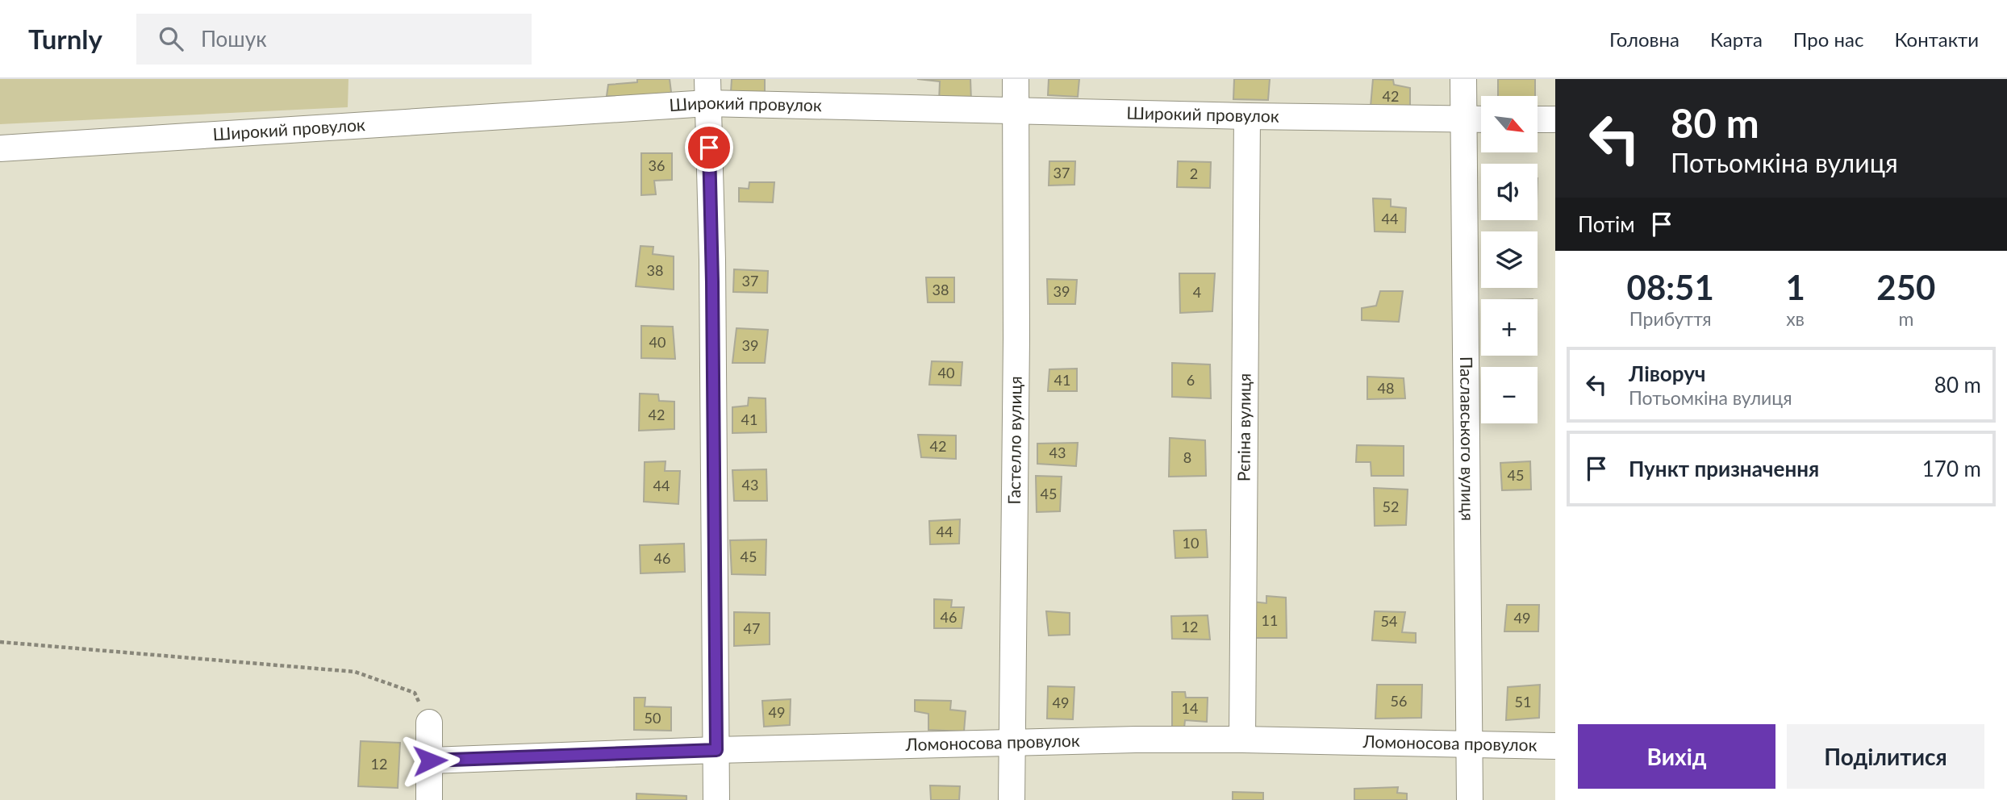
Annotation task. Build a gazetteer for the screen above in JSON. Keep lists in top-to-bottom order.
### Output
{
  "streets": {
    "street": [
      "Широкий провулок",
      "Рєпіна вулиця",
      "Гастелло вулиця",
      "Паславського вулиця",
      "Ломоносова провулок"
    ]
  },
  "crossings": [
    ["Широкий провулок", "Рєпіна вулиця"],
    ["Широкий провулок", "Гастелло вулиця"],
    ["Широкий провулок", "Паславського вулиця"],
    ["Рєпіна вулиця", "Ломоносова провулок"],
    ["Гастелло вулиця", "Ломоносова провулок"],
    ["Паславського вулиця", "Ломоносова провулок"]
  ],
  "house_numbers": [
    "42",
    "36",
    "37",
    "2",
    "44",
    "38",
    "37",
    "38",
    "39",
    "4",
    "40",
    "39",
    "40",
    "41",
    "6",
    "48",
    "42",
    "41",
    "42",
    "43",
    "8",
    "45",
    "43",
    "44",
    "45",
    "52",
    "44",
    "10",
    "45",
    "46",
    "46",
    "49",
    "11",
    "54",
    "12",
    "47",
    "56",
    "51",
    "49",
    "14",
    "49",
    "50",
    "12"
  ],
  "north": "bottom right",
  "page": {
    "header": "Turnly",
    "search": "Пошук",
    "nav": [
      "Головна",
      "Карта",
      "Про нас",
      "Контакти"
    ],
    "turn": ["80 m", "Потьомкіна вулиця"],
    "map_buttons": ["+", "−"],
    "then": "Потім",
    "eta": [
      "08:51",
      "Прибуття",
      "1",
      "хв",
      "250",
      "m"
    ],
    "list": [
      {
        "name": "Ліворуч",
        "note": "Потьомкіна вулиця",
        "value": "80 m"
      },
      {
        "name": "Пункт призначення",
        "value": "170 m"
      }
    ],
    "buttons": ["Вихід", "Поділитися"]
  }
}
